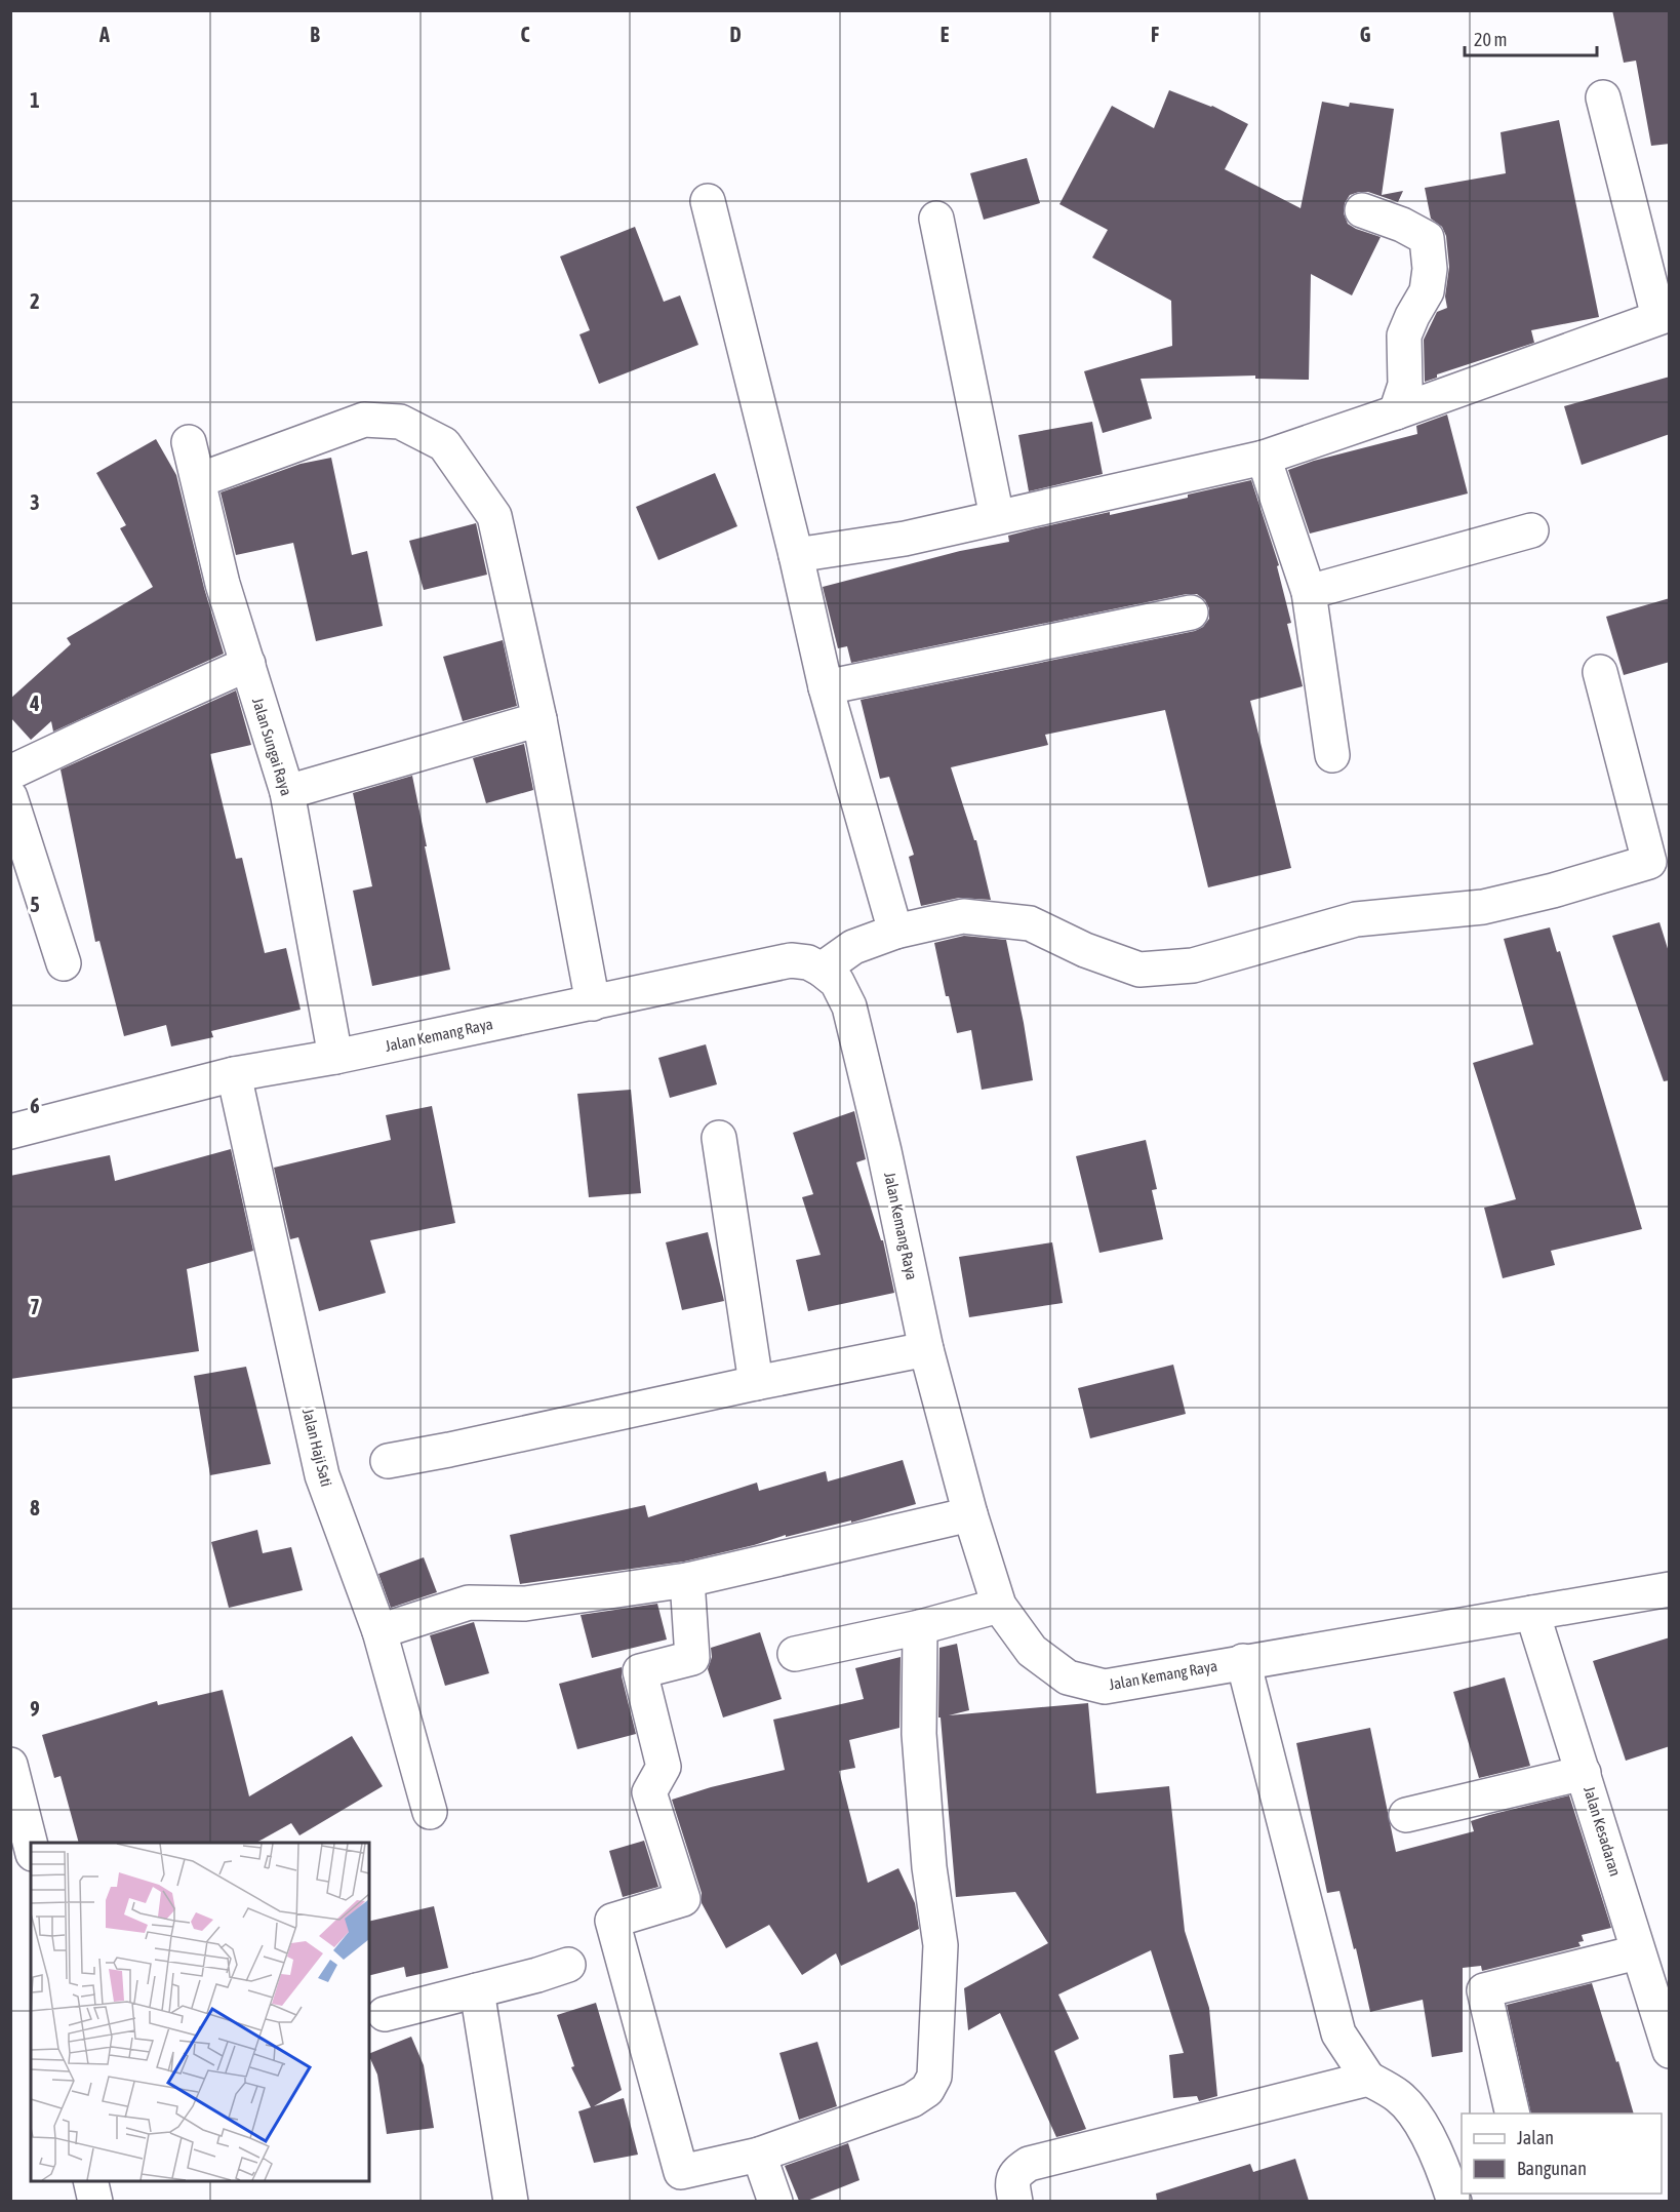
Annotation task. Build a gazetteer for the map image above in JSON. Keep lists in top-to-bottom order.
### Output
{
  "streets": {
    "street": [
      "Jalan Sungai Raya",
      "Jalan Kemang Raya",
      "Jalan Haji Sati",
      "Jalan Kesadaran"
    ]
  },
  "crossings": [
    ["Jalan Sungai Raya", "Jalan Kemang Raya"],
    ["Jalan Kemang Raya", "Jalan Haji Sati"],
    ["Jalan Kemang Raya", "Jalan Kesadaran"]
  ],
  "legend": ["Jalan", "Bangunan"],
  "scale_bar": "20 m",
  "grid": {
    "columns": [
      "A",
      "B",
      "C",
      "D",
      "E",
      "F",
      "G"
    ],
    "rows": [
      "1",
      "2",
      "3",
      "4",
      "5",
      "6",
      "7",
      "8",
      "9"
    ]
  }
}
